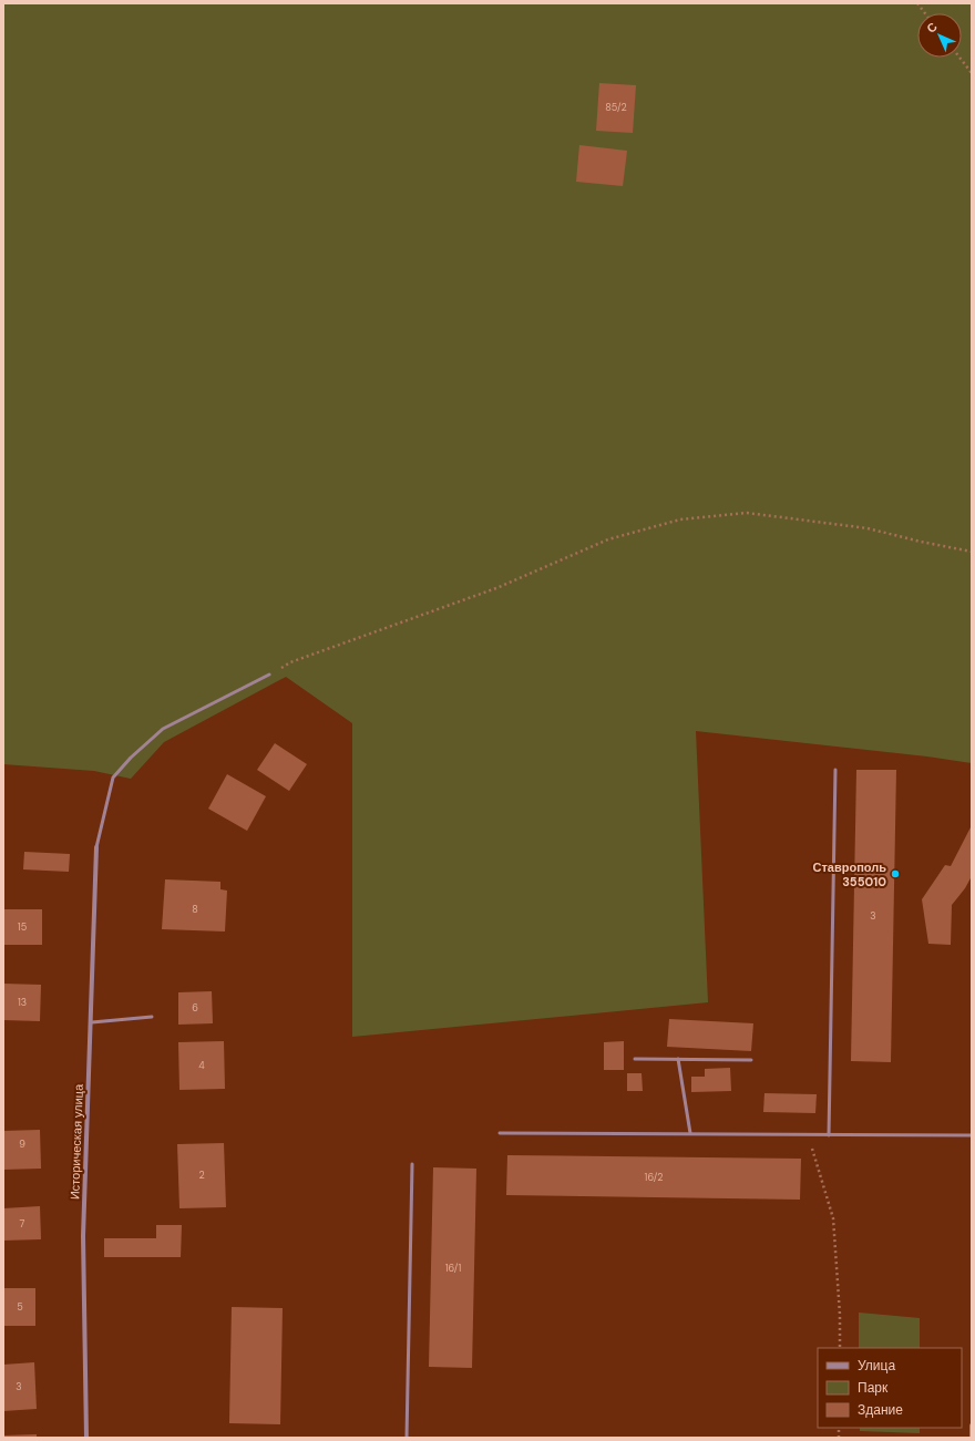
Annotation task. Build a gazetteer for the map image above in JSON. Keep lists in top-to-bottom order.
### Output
{
  "streets": {
    "street": ["Историческая улица"]
  },
  "places": ["Ставрополь 355010"],
  "house_numbers": [
    "85/2",
    "8",
    "3",
    "15",
    "13",
    "6",
    "4",
    "9",
    "2",
    "16/2",
    "7",
    "16/1",
    "5",
    "3"
  ],
  "legend": ["Улица", "Парк", "Здание"],
  "north": "top left"
}
